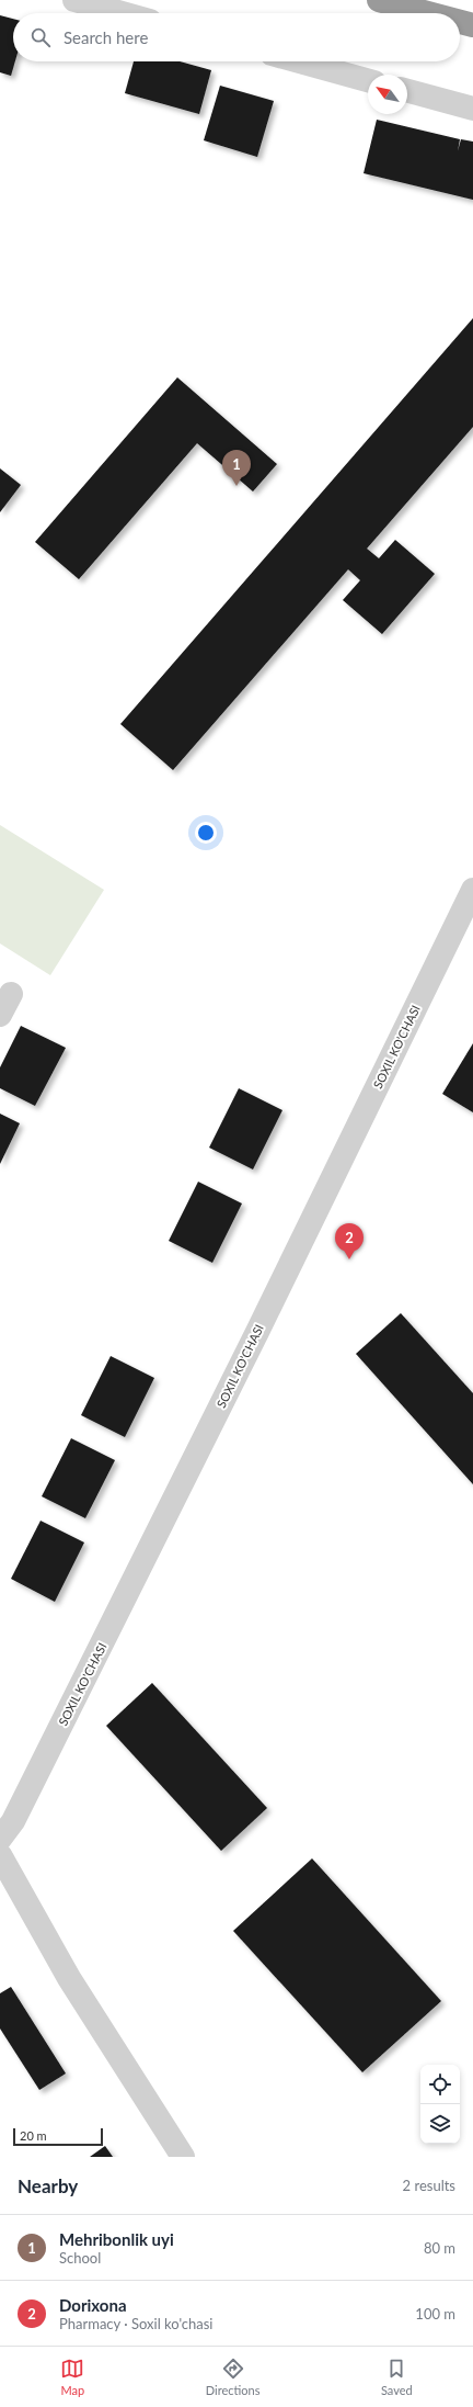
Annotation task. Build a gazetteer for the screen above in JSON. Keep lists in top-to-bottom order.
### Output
{
  "streets": {
    "street": ["SOXIL KO'CHASI"]
  },
  "scale_bar": "20 m",
  "north": "top left",
  "page": {
    "search": "Search here",
    "pins": ["1", "2"],
    "scale": "20 m",
    "heading": ["Nearby", "2 results"],
    "list": [
      {
        "mark": "1",
        "name": "Mehribonlik uyi",
        "note": "School",
        "value": "80 m"
      },
      {
        "mark": "2",
        "name": "Dorixona",
        "note": "Pharmacy · Soxil ko'chasi",
        "value": "100 m"
      }
    ],
    "nav": ["Map", "Directions", "Saved"]
  }
}
